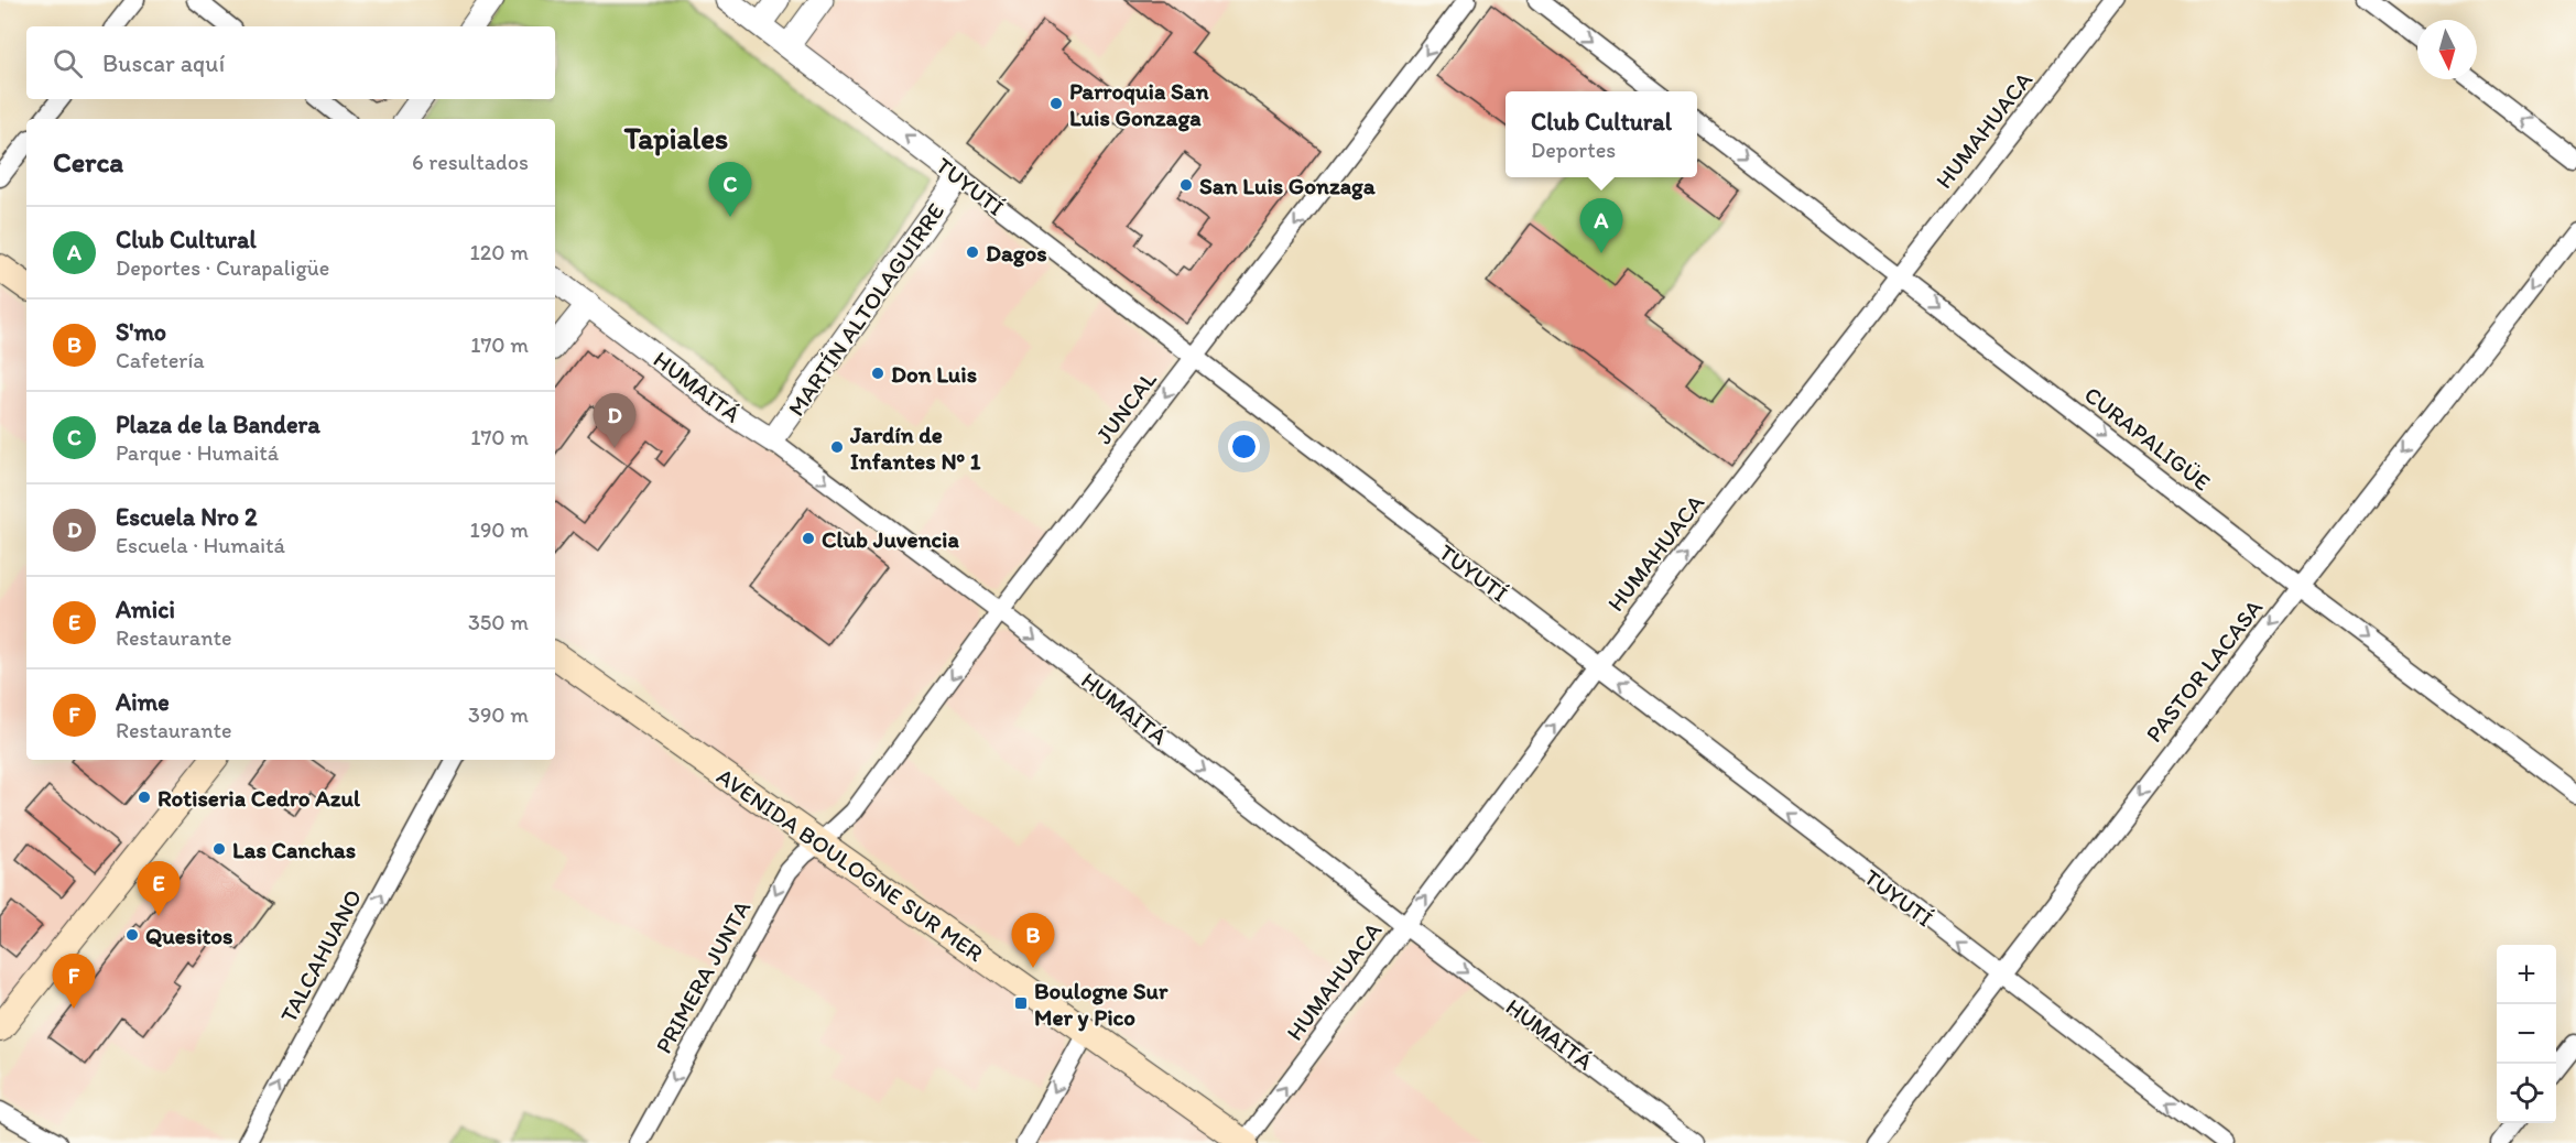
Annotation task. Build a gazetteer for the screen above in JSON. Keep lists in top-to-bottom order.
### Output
{
  "streets": {
    "main road": ["AVENIDA BOULOGNE SUR MER"],
    "street": [
      "HUMAHUACA",
      "TUYUTÍ",
      "MARTÍN ALTOLAGUIRRE",
      "HUMAITÁ",
      "JUNCAL",
      "CURAPALIGÜE",
      "PASTOR LACASA",
      "TALCAHUANO",
      "PRIMERA JUNTA"
    ]
  },
  "crossings": [
    ["HUMAHUACA", "TUYUTÍ"],
    ["HUMAHUACA", "HUMAITÁ"],
    ["HUMAHUACA", "CURAPALIGÜE"],
    ["HUMAHUACA", "AVENIDA BOULOGNE SUR MER"],
    ["TUYUTÍ", "MARTÍN ALTOLAGUIRRE"],
    ["TUYUTÍ", "JUNCAL"],
    ["TUYUTÍ", "PASTOR LACASA"],
    ["MARTÍN ALTOLAGUIRRE", "HUMAITÁ"],
    ["HUMAITÁ", "JUNCAL"],
    ["JUNCAL", "AVENIDA BOULOGNE SUR MER"],
    ["JUNCAL", "PRIMERA JUNTA"],
    ["CURAPALIGÜE", "PASTOR LACASA"],
    ["AVENIDA BOULOGNE SUR MER", "PRIMERA JUNTA"]
  ],
  "one_way": [
    "HUMAHUACA",
    "TUYUTÍ",
    "HUMAITÁ",
    "JUNCAL",
    "CURAPALIGÜE",
    "PASTOR LACASA",
    "TALCAHUANO",
    "PRIMERA JUNTA"
  ],
  "districts": ["Tapiales"],
  "places": {
    "other": [
      "Parroquia San Luis Gonzaga",
      "San Luis Gonzaga",
      "Dagos",
      "Don Luis",
      "Jardín de Infantes Nº 1",
      "Club Juvencia",
      "Rotiseria Cedro Azul",
      "Las Canchas",
      "Quesitos"
    ],
    "transit": ["Boulogne Sur Mer y Pico"]
  },
  "north": "bottom",
  "page": {
    "search": "Buscar aquí",
    "popup": ["Club Cultural", "Deportes"],
    "heading": ["Cerca", "6 resultados"],
    "pins": [
      "C",
      "A",
      "D",
      "E",
      "B",
      "F"
    ],
    "list": [
      {
        "mark": "A",
        "name": "Club Cultural",
        "note": "Deportes · Curapaligüe",
        "value": "120 m"
      },
      {
        "mark": "B",
        "name": "S'mo",
        "note": "Cafetería",
        "value": "170 m"
      },
      {
        "mark": "C",
        "name": "Plaza de la Bandera",
        "note": "Parque · Humaitá",
        "value": "170 m"
      },
      {
        "mark": "D",
        "name": "Escuela Nro 2",
        "note": "Escuela · Humaitá",
        "value": "190 m"
      },
      {
        "mark": "E",
        "name": "Amici",
        "note": "Restaurante",
        "value": "350 m"
      },
      {
        "mark": "F",
        "name": "Aime",
        "note": "Restaurante",
        "value": "390 m"
      }
    ],
    "map_buttons": ["+", "−"]
  }
}
